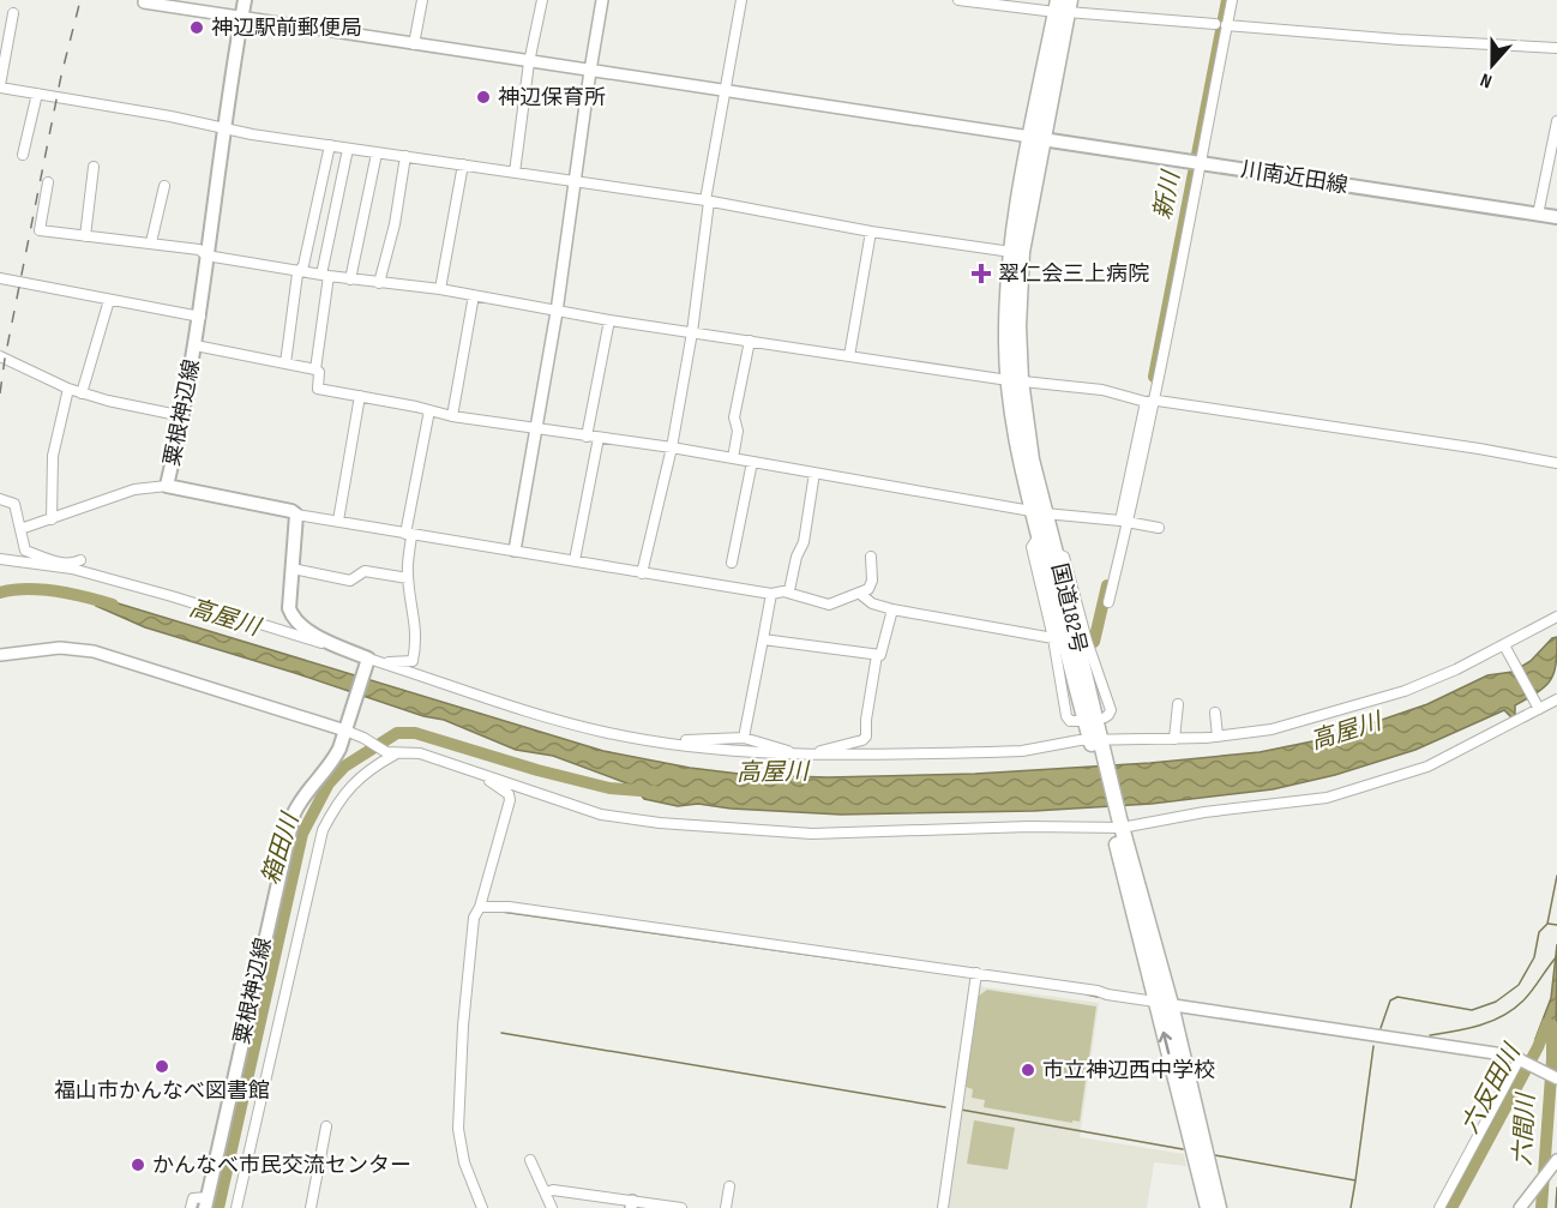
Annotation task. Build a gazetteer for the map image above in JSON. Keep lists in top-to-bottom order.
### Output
{
  "streets": {
    "highway": ["国道182号"],
    "main road": ["川南近田線", "粟根神辺線"]
  },
  "crossings": [
    ["川南近田線", "国道182号"]
  ],
  "water": [
    "新川",
    "高屋川",
    "箱田川",
    "六反田川",
    "六間川"
  ],
  "places": {
    "other": [
      "神辺駅前郵便局",
      "神辺保育所",
      "福山市かんなべ図書館",
      "市立神辺西中学校",
      "かんなべ市民交流センター"
    ],
    "health": ["翠仁会三上病院"]
  },
  "north": "bottom"
}
